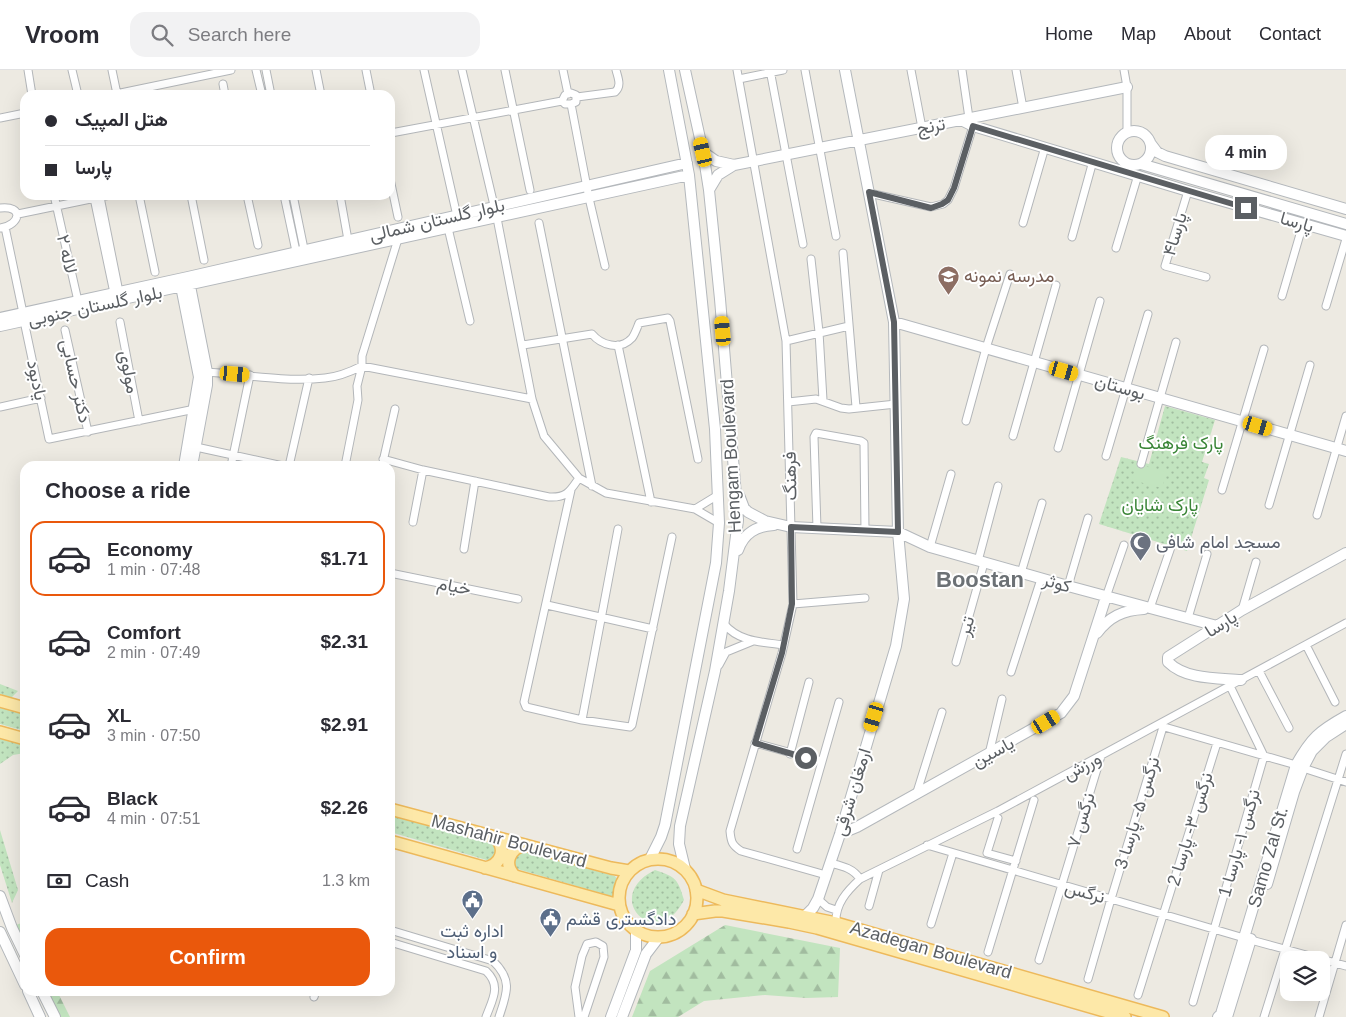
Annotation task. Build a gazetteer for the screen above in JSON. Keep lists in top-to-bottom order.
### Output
{
  "streets": {
    "main road": ["Mashahir Boulevard", "Azadegan Boulevard"],
    "street": [
      "ترنج",
      "بلوار گلستان شمالی",
      "پارسا",
      "پارسا۴",
      "لاله ۲",
      "بلوار گلستان جنوبی",
      "مولوی",
      "یادبود",
      "دکتر حسابی",
      "بوستان",
      "Hengam Boulevard",
      "فرهنگ",
      "کوثر",
      "خیام",
      "تیر",
      "یاسین",
      "ورزش",
      "ارمغان شرقی",
      "نرگس ۵- پارسا 3",
      "نرگس ۷",
      "نرگس ۳- پارسا 2",
      "نرگس ۱- پارسا 1",
      "Samo Zal St.",
      "نرگس"
    ]
  },
  "crossings": [
    ["ترنج", "پارسا"],
    ["ترنج", "فرهنگ"],
    ["ترنج", "ارمغان شرقی"],
    ["بلوار گلستان شمالی", "بلوار گلستان جنوبی"],
    ["بلوار گلستان شمالی", "Hengam Boulevard"],
    ["پارسا", "پارسا۴"],
    ["پارسا", "کوثر"],
    ["پارسا", "ورزش"],
    ["لاله ۲", "بلوار گلستان جنوبی"],
    ["بلوار گلستان جنوبی", "یادبود"],
    ["یادبود", "دکتر حسابی"],
    ["بوستان", "ارمغان شرقی"],
    ["Hengam Boulevard", "کوثر"],
    ["Hengam Boulevard", "Mashahir Boulevard"],
    ["Hengam Boulevard", "Azadegan Boulevard"],
    ["فرهنگ", "کوثر"],
    ["فرهنگ", "ارمغان شرقی"],
    ["کوثر", "تیر"],
    ["کوثر", "یاسین"],
    ["کوثر", "ارمغان شرقی"],
    ["یاسین", "ارمغان شرقی"],
    ["ورزش", "نرگس ۵- پارسا 3"],
    ["ورزش", "نرگس ۷"],
    ["ورزش", "نرگس"],
    ["ارمغان شرقی", "Azadegan Boulevard"],
    ["نرگس ۵- پارسا 3", "نرگس"],
    ["نرگس ۷", "نرگس"],
    ["نرگس ۳- پارسا 2", "نرگس"],
    ["Mashahir Boulevard", "Azadegan Boulevard"],
    ["نرگس ۱- پارسا 1", "نرگس"],
    ["Samo Zal St.", "نرگس"]
  ],
  "districts": ["Boostan"],
  "parks": ["پارک فرهنگ", "پارک شایان"],
  "places": {
    "school or university": ["مدرسه نمونه"],
    "mosque": ["مسجد امام شافی"],
    "public building": ["اداره ثبت و اسناد", "دادگستری قشم"]
  },
  "page": {
    "header": "Vroom",
    "search": "Search here",
    "nav": [
      "Home",
      "Map",
      "About",
      "Contact"
    ],
    "banner": ["هتل المپیک", "پارسا"],
    "bubble": "4 min",
    "heading": "Choose a ride",
    "list": [
      {
        "name": "Economy",
        "note": "1 min · 07:48",
        "value": "$1.71"
      },
      {
        "name": "Comfort",
        "note": "2 min · 07:49",
        "value": "$2.31"
      },
      {
        "name": "XL",
        "note": "3 min · 07:50",
        "value": "$2.91"
      },
      {
        "name": "Black",
        "note": "4 min · 07:51",
        "value": "$2.26"
      }
    ],
    "pay": ["Cash", "1.3 km"],
    "buttons": "Confirm"
  }
}
